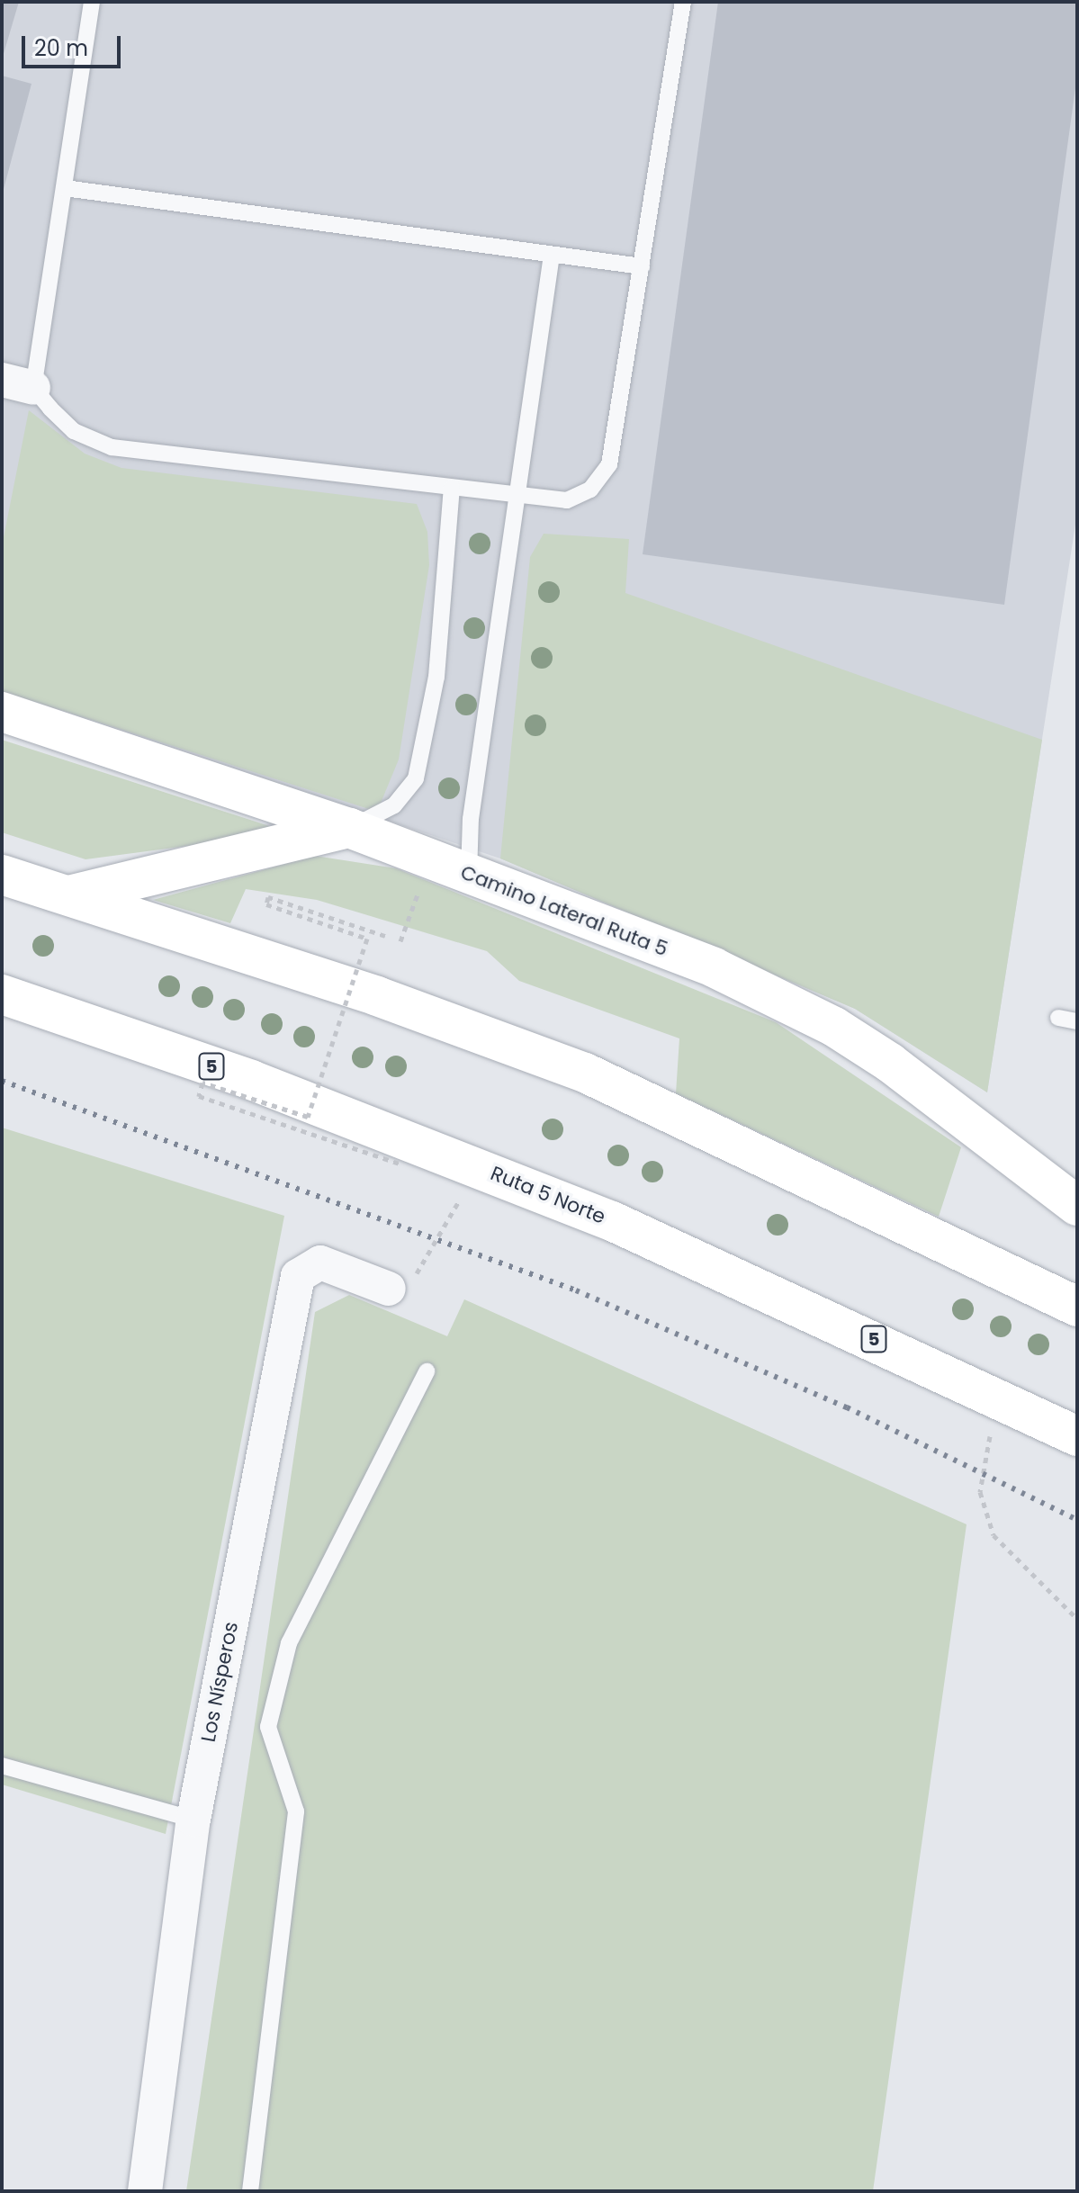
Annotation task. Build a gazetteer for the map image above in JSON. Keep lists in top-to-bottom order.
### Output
{
  "streets": {
    "main road": ["Camino Lateral Ruta 5", "5", "Ruta 5 Norte"],
    "street": ["Los Nísperos"]
  },
  "scale_bar": "20 m"
}
